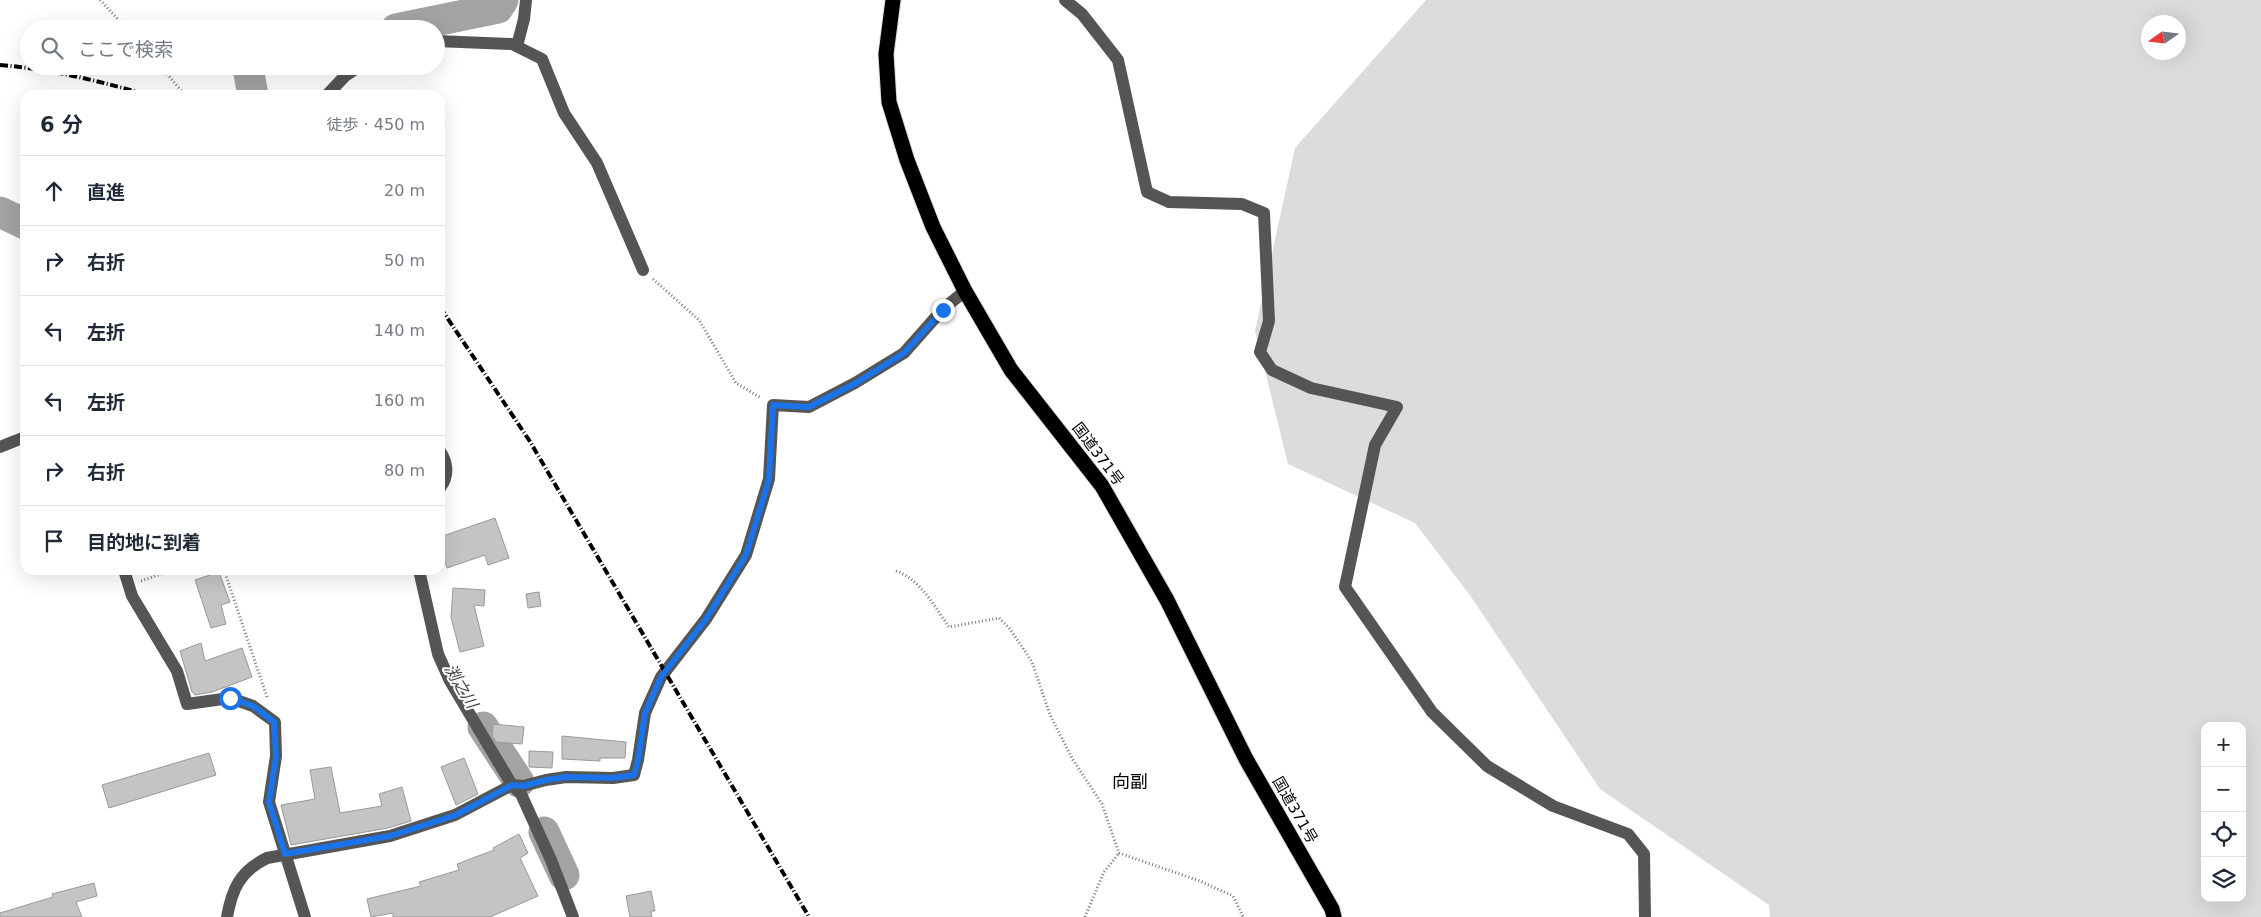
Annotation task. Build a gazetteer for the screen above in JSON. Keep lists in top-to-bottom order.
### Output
{
  "streets": {
    "highway": ["国道371号"]
  },
  "districts": ["向副"],
  "water": ["渕之川"],
  "north": "left",
  "page": {
    "search": "ここで検索",
    "heading": ["6 分", "徒歩 · 450 m"],
    "list": [
      ["直進", "20 m"],
      ["右折", "50 m"],
      ["左折", "140 m"],
      ["左折", "160 m"],
      ["右折", "80 m"],
      "目的地に到着"
    ],
    "map_buttons": ["+", "−"]
  }
}
